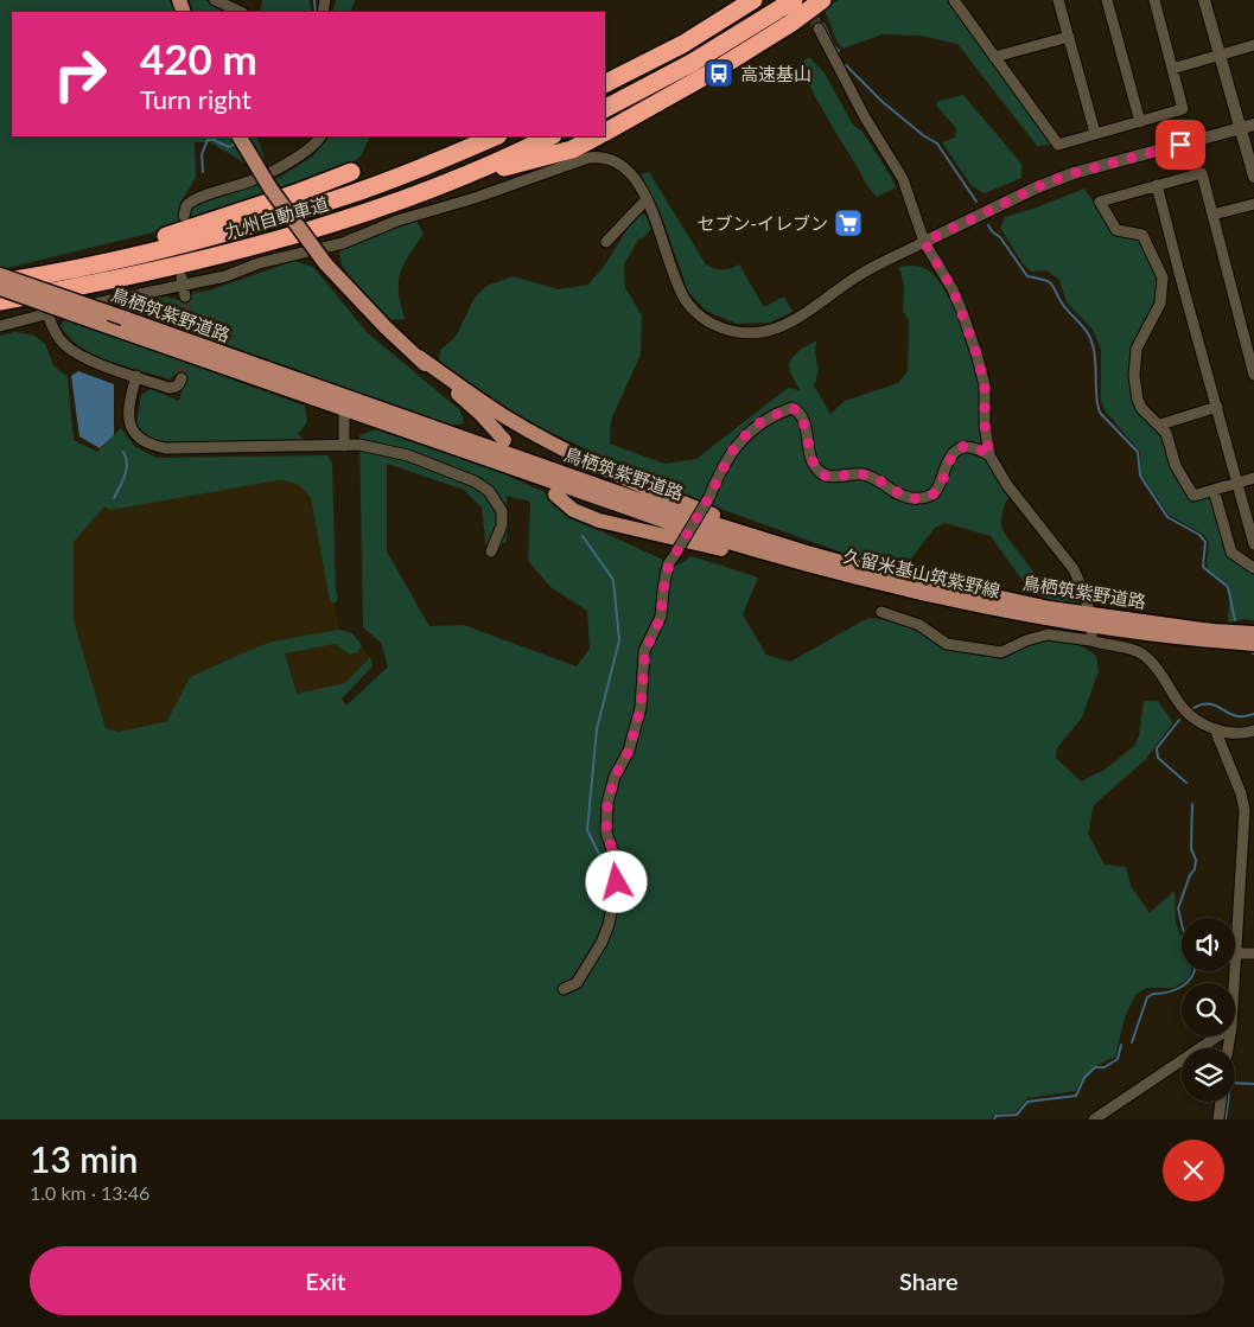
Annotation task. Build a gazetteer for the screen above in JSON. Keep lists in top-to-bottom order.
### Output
{
  "streets": {
    "highway": ["九州自動車道"],
    "main road": ["鳥栖筑紫野道路", "久留米基山筑紫野線"]
  },
  "crossings": [
    ["鳥栖筑紫野道路", "久留米基山筑紫野線"]
  ],
  "places": {
    "bus stop": ["高速基山"],
    "supermarket": ["セブン-イレブン"]
  },
  "page": {
    "turn": ["420 m", "Turn right"],
    "heading": ["13 min", "1.0 km · 13:46"],
    "buttons": ["Exit", "Share"]
  }
}
